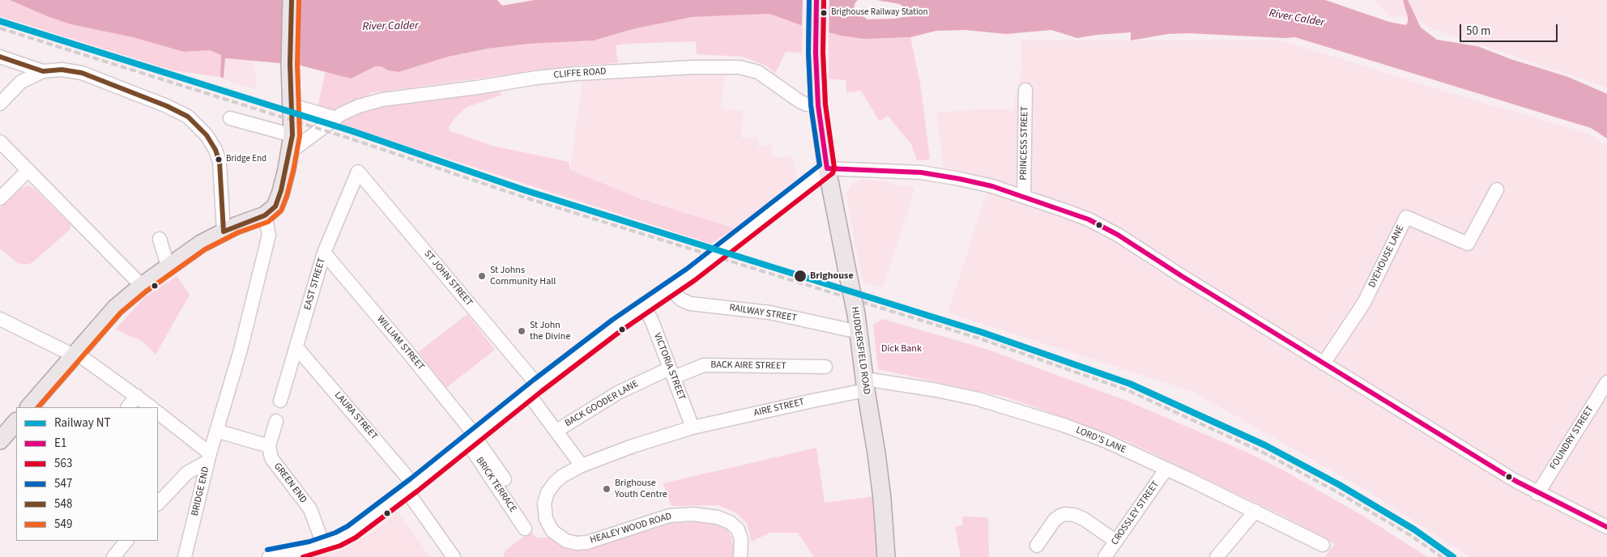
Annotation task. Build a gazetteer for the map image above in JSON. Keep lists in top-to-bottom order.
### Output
{
  "streets": {
    "main road": ["HUDDERSFIELD ROAD"],
    "street": [
      "CLIFFE ROAD",
      "PRINCESS STREET",
      "DYEHOUSE LANE",
      "ST JOHN STREET",
      "EAST STREET",
      "RAILWAY STREET",
      "WILLIAM STREET",
      "BACK AIRE STREET",
      "VICTORIA STREET",
      "BACK GOODER LANE",
      "AIRE STREET",
      "LAURA STREET",
      "FOUNDRY STREET",
      "LORD'S LANE",
      "GREEN END",
      "BRICK TERRACE",
      "BRIDGE END",
      "CROSSLEY STREET",
      "HEALEY WOOD ROAD"
    ]
  },
  "crossings": [
    ["CLIFFE ROAD", "HUDDERSFIELD ROAD"],
    ["ST JOHN STREET", "EAST STREET"],
    ["ST JOHN STREET", "BACK GOODER LANE"],
    ["ST JOHN STREET", "HEALEY WOOD ROAD"],
    ["EAST STREET", "WILLIAM STREET"],
    ["EAST STREET", "LAURA STREET"],
    ["RAILWAY STREET", "HUDDERSFIELD ROAD"],
    ["WILLIAM STREET", "BRICK TERRACE"],
    ["HUDDERSFIELD ROAD", "AIRE STREET"],
    ["HUDDERSFIELD ROAD", "LORD'S LANE"],
    ["BACK AIRE STREET", "VICTORIA STREET"],
    ["BACK AIRE STREET", "BACK GOODER LANE"],
    ["VICTORIA STREET", "BACK GOODER LANE"],
    ["VICTORIA STREET", "AIRE STREET"],
    ["VICTORIA STREET", "HEALEY WOOD ROAD"],
    ["AIRE STREET", "LORD'S LANE"],
    ["AIRE STREET", "HEALEY WOOD ROAD"],
    ["LORD'S LANE", "CROSSLEY STREET"]
  ],
  "water": ["River Calder"],
  "parks": ["Dick Bank"],
  "places": [
    "Brighouse Railway Station",
    "Bridge End",
    "St Johns Community Hall",
    "Brighouse",
    "St John the Divine",
    "Brighouse Youth Centre"
  ],
  "lines": [
    "transit line E1",
    "transit line 563",
    "transit line 547",
    "transit line 548",
    "transit line 549",
    "rail line NT"
  ],
  "legend": [
    "Railway NT",
    "E1",
    "563",
    "547",
    "548",
    "549"
  ],
  "scale_bar": "50 m"
}
